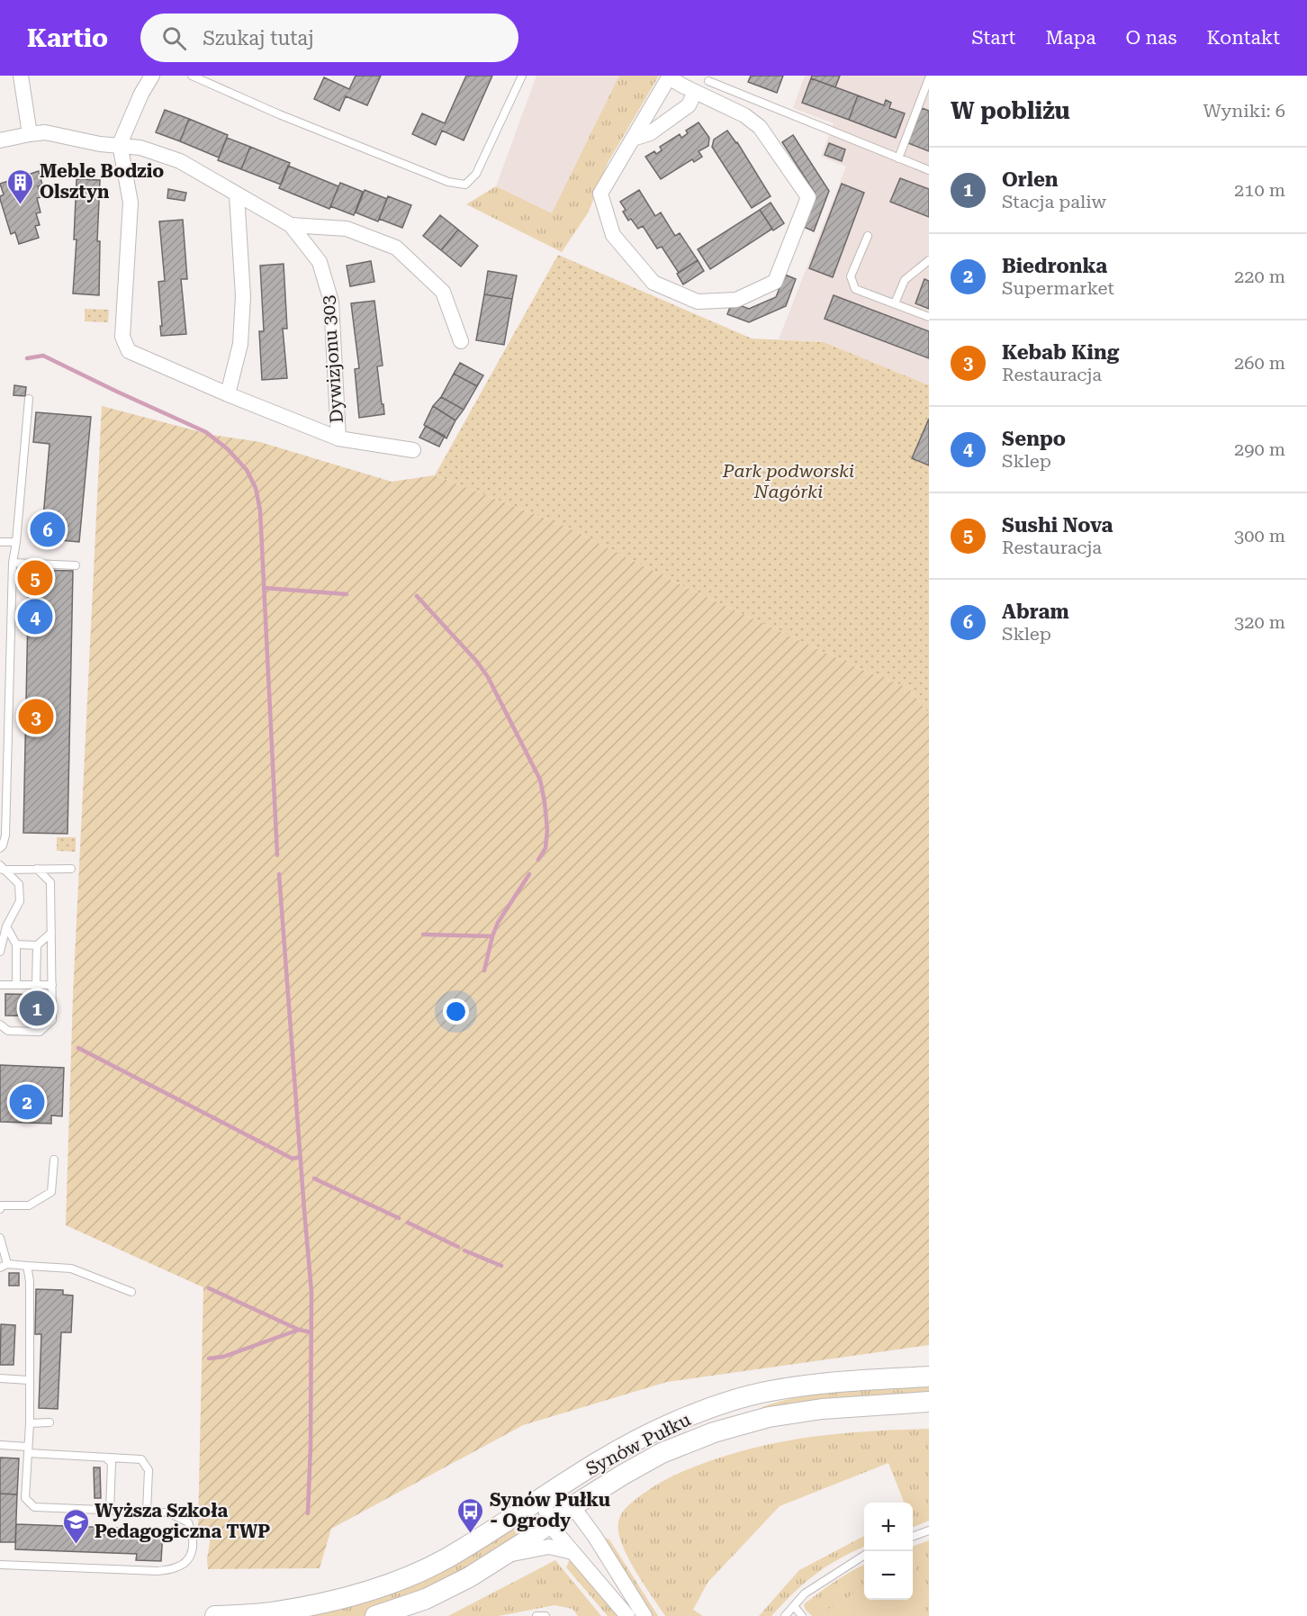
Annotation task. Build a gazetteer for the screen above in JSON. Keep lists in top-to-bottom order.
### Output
{
  "streets": {
    "main road": ["Synów Pułku"],
    "street": ["Dywizjonu 303"]
  },
  "parks": ["Park podworski Nagórki"],
  "places": {
    "building": ["Meble Bodzio Olsztyn"],
    "bus stop": ["Synów Pułku - Ogrody"],
    "school or university": ["Wyższa Szkoła Pedagogiczna TWP"]
  },
  "page": {
    "header": "Kartio",
    "search": "Szukaj tutaj",
    "nav": [
      "Start",
      "Mapa",
      "O nas",
      "Kontakt"
    ],
    "heading": ["W pobliżu", "Wyniki: 6"],
    "list": [
      {
        "mark": "1",
        "name": "Orlen",
        "note": "Stacja paliw",
        "value": "210 m"
      },
      {
        "mark": "2",
        "name": "Biedronka",
        "note": "Supermarket",
        "value": "220 m"
      },
      {
        "mark": "3",
        "name": "Kebab King",
        "note": "Restauracja",
        "value": "260 m"
      },
      {
        "mark": "4",
        "name": "Senpo",
        "note": "Sklep",
        "value": "290 m"
      },
      {
        "mark": "5",
        "name": "Sushi Nova",
        "note": "Restauracja",
        "value": "300 m"
      },
      {
        "mark": "6",
        "name": "Abram",
        "note": "Sklep",
        "value": "320 m"
      }
    ],
    "pins": [
      "6",
      "5",
      "4",
      "3",
      "1",
      "2"
    ],
    "map_buttons": ["+", "−"]
  }
}
